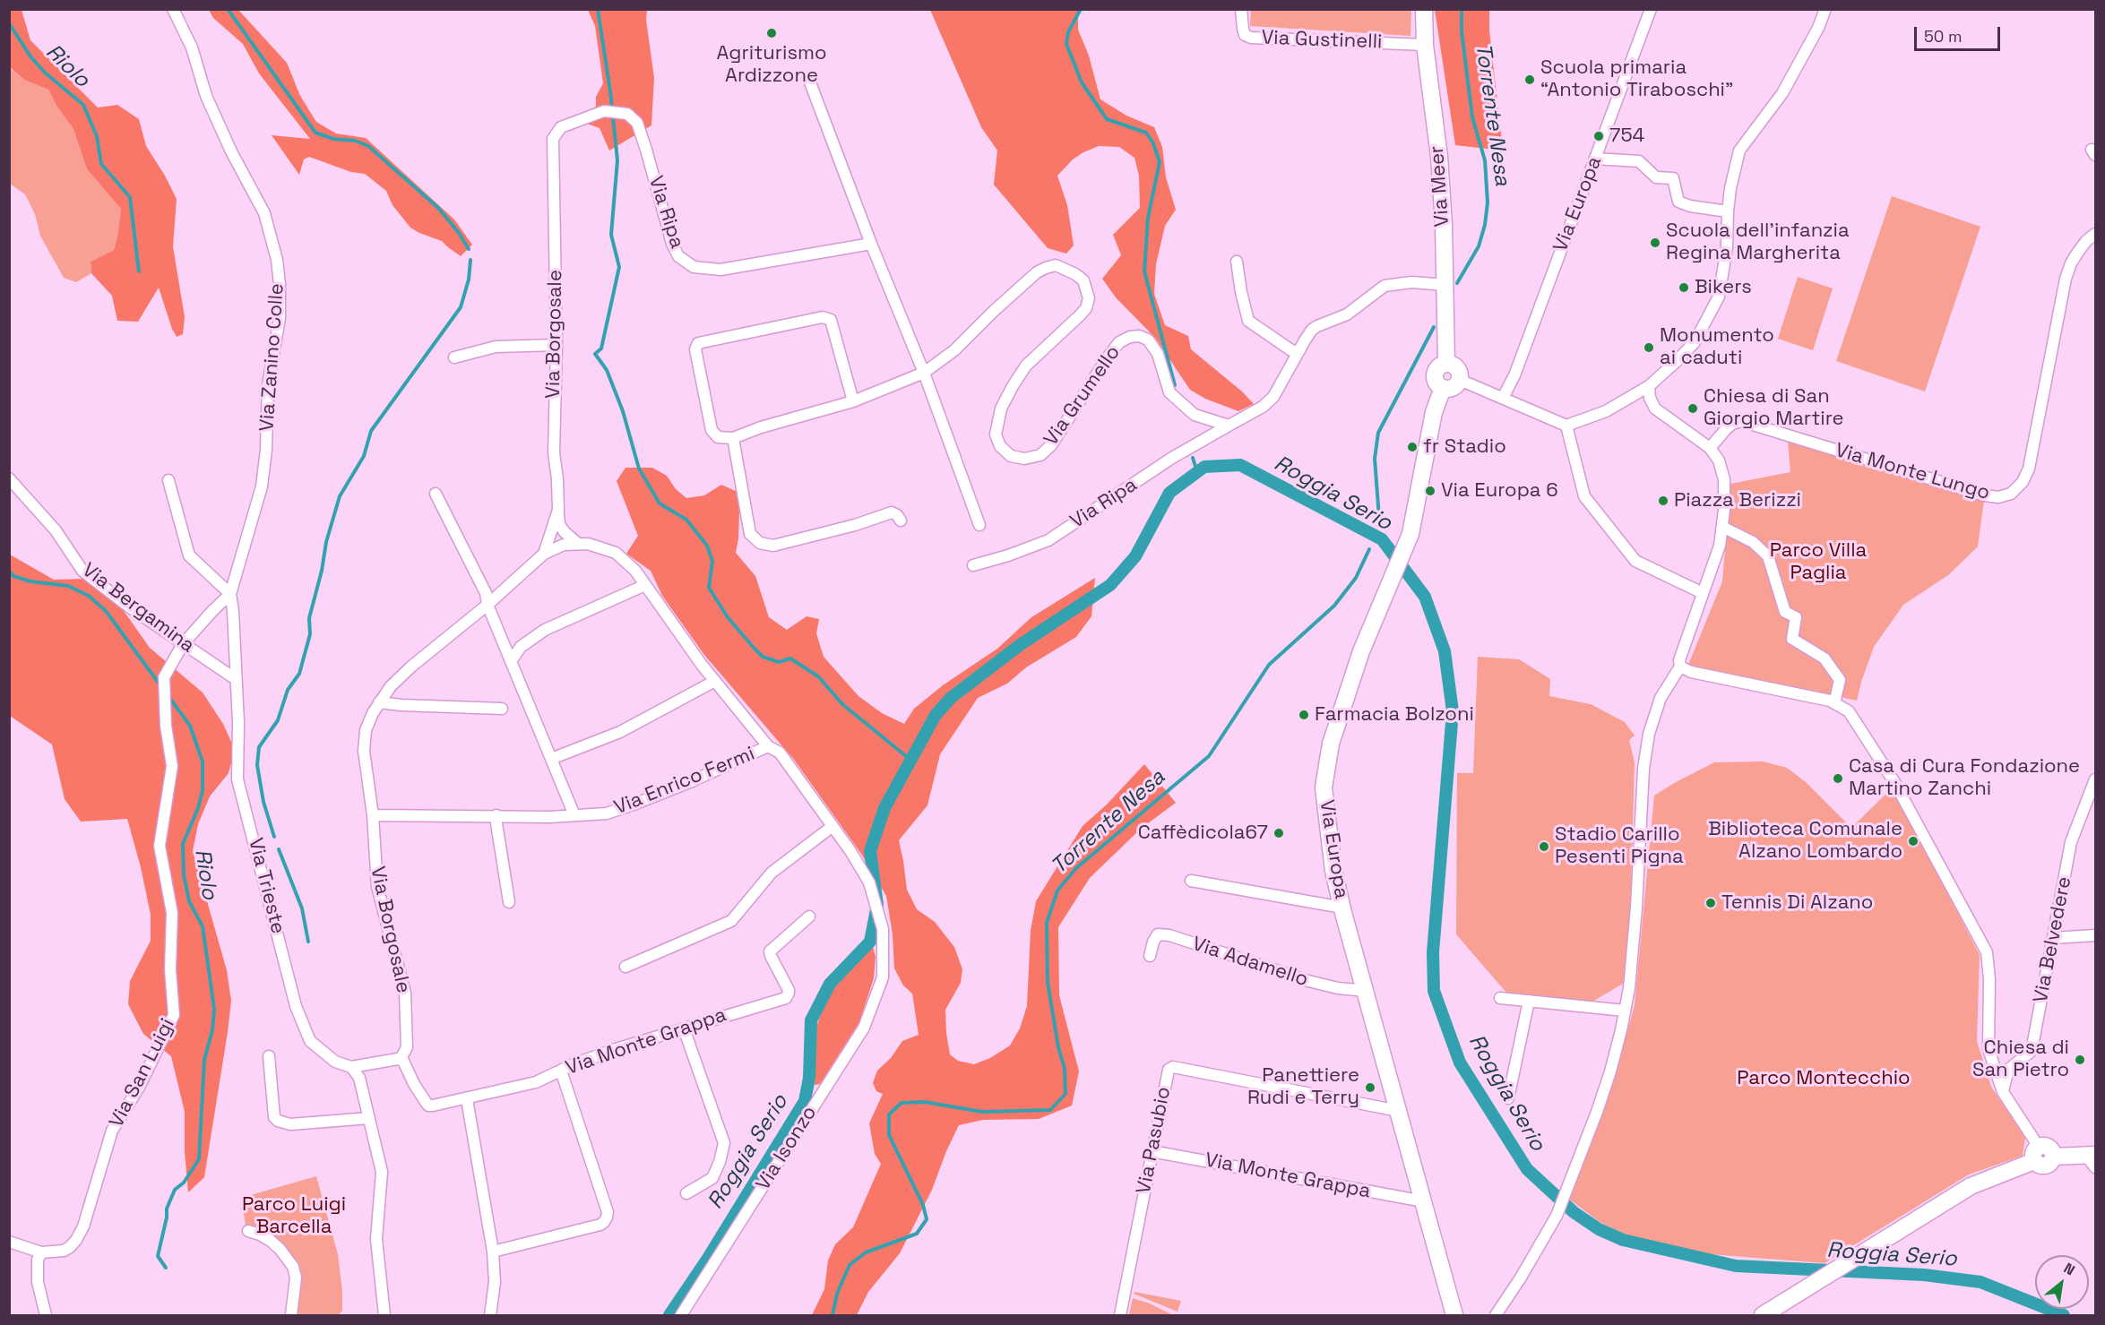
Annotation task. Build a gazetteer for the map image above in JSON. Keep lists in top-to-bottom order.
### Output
{
  "streets": {
    "street": [
      "Via Gustinelli",
      "Via Meer",
      "Via Europa",
      "Via Ripa",
      "Via Borgosale",
      "Via Zanino Colle",
      "Via Grumello",
      "Via Monte Lungo",
      "Via Bergamina",
      "Via Enrico Fermi",
      "Via Trieste",
      "Via Belvedere",
      "Via Adamello",
      "Via Monte Grappa",
      "Via San Luigi",
      "Via Pasubio",
      "Via Isonzo"
    ]
  },
  "crossings": [
    ["Via Gustinelli", "Via Meer"],
    ["Via Meer", "Via Europa"],
    ["Via Europa", "Via Adamello"],
    ["Via Europa", "Via Monte Grappa"],
    ["Via Europa", "Via Pasubio"],
    ["Via Ripa", "Via Borgosale"],
    ["Via Ripa", "Via Grumello"],
    ["Via Borgosale", "Via Enrico Fermi"],
    ["Via Borgosale", "Via Monte Grappa"],
    ["Via Zanino Colle", "Via Bergamina"],
    ["Via Zanino Colle", "Via Trieste"],
    ["Via Zanino Colle", "Via San Luigi"],
    ["Via Bergamina", "Via Trieste"],
    ["Via Bergamina", "Via San Luigi"],
    ["Via Enrico Fermi", "Via Isonzo"],
    ["Via Monte Grappa", "Via Pasubio"]
  ],
  "water": ["Riolo", "Torrente Nesa", "Roggia Serio"],
  "parks": ["Parco Villa Paglia", "Parco Montecchio", "Parco Luigi Barcella"],
  "places": [
    "Agriturismo Ardizzone",
    "Scuola primaria “Antonio Tiraboschi”",
    "754",
    "Scuola dell’infanzia Regina Margherita",
    "Bikers",
    "Monumento ai caduti",
    "Chiesa di San Giorgio Martire",
    "fr Stadio",
    "Via Europa 6",
    "Piazza Berizzi",
    "Farmacia Bolzoni",
    "Casa di Cura Fondazione Martino Zanchi",
    "Caffèdicola67",
    "Biblioteca Comunale Alzano Lombardo",
    "Stadio Carillo Pesenti Pigna",
    "Tennis Di Alzano",
    "Chiesa di San Pietro",
    "Panettiere Rudi e Terry"
  ],
  "scale_bar": "50 m",
  "north": "top right"
}
